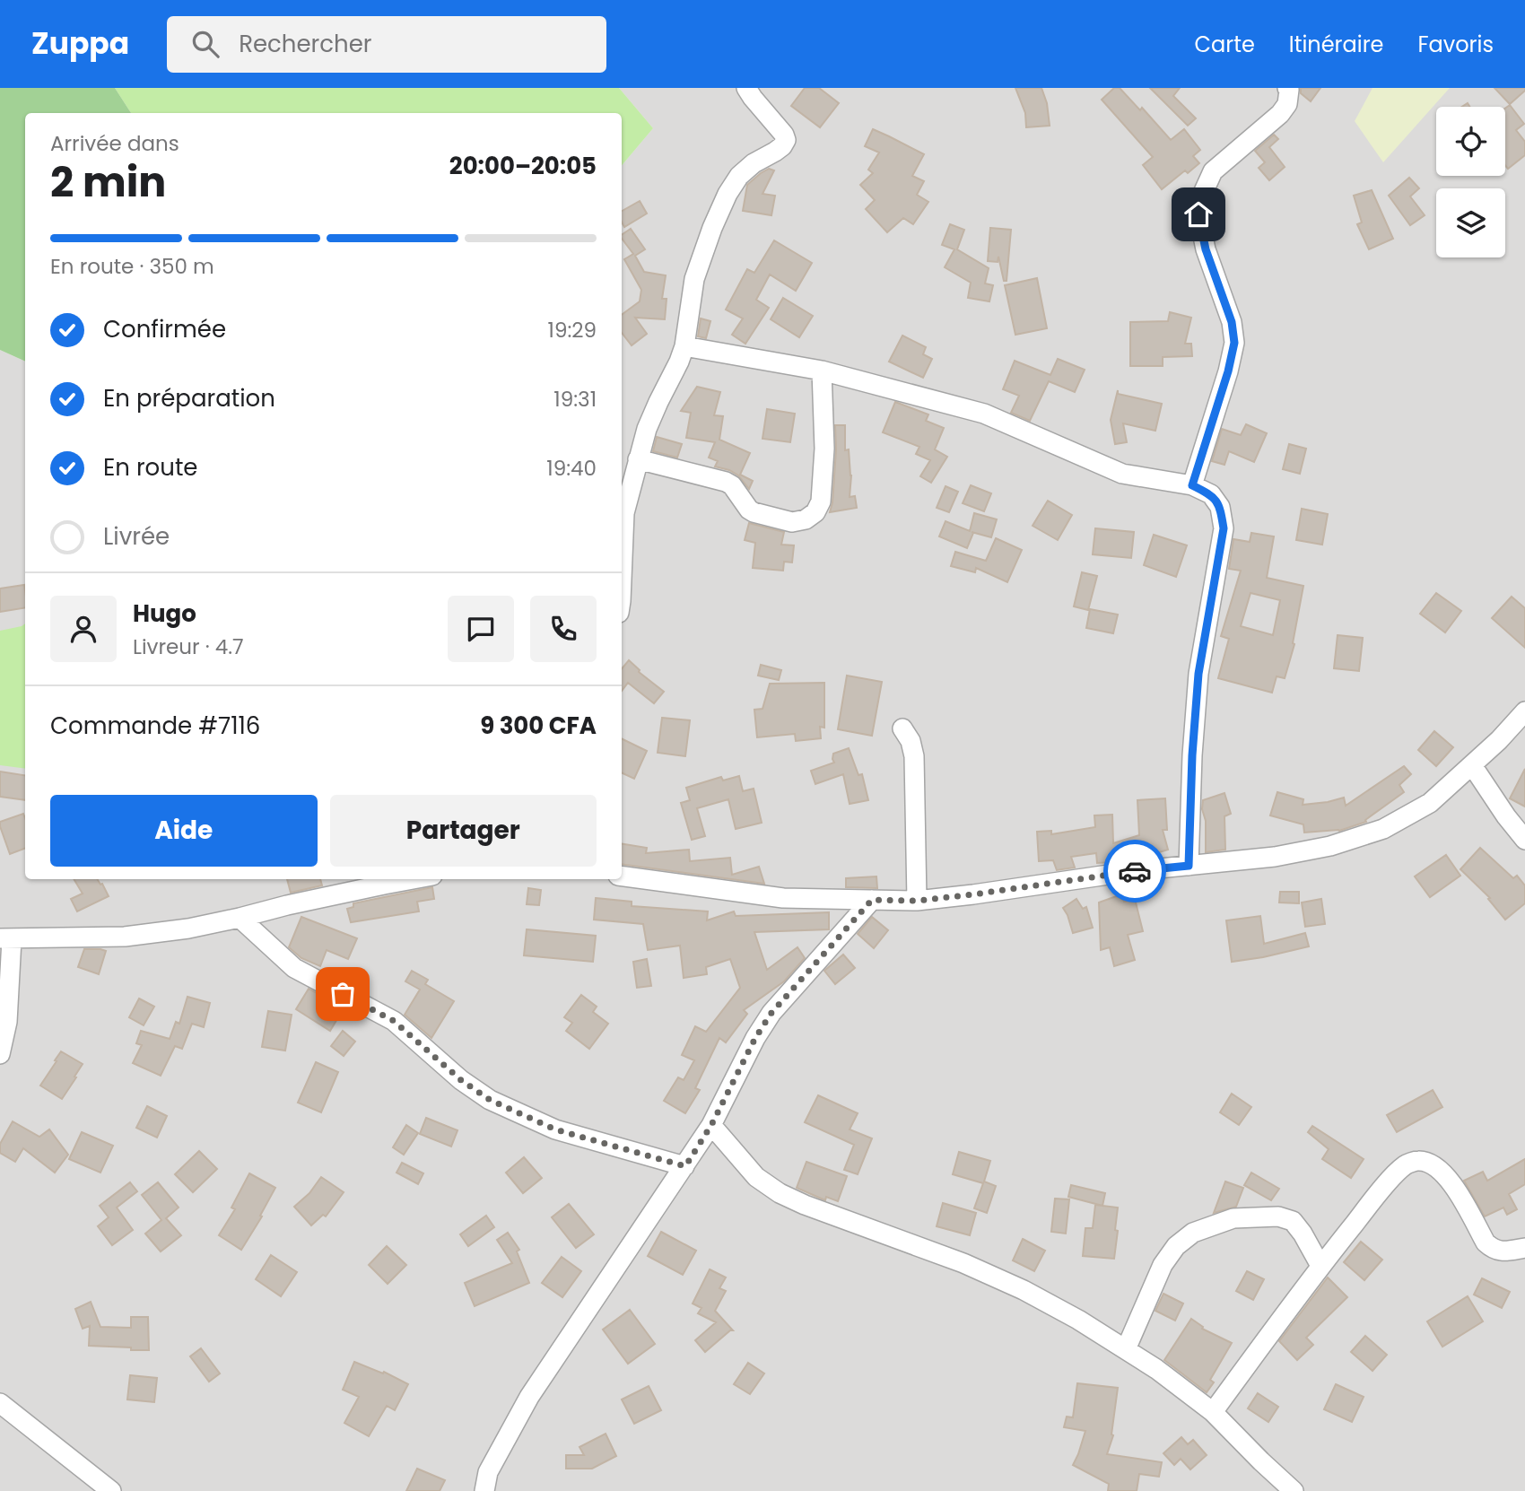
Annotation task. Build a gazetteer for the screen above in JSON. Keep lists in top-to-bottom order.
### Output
{
  "page": {
    "header": "Zuppa",
    "search": "Rechercher",
    "nav": ["Carte", "Itinéraire", "Favoris"],
    "heading": ["2 min", "Arrivée dans", "20:00–20:05"],
    "panel": [
      "Hugo",
      "Livreur · 4.7",
      "Commande #7116",
      "9 300 CFA"
    ],
    "bar": "En route · 350 m",
    "list": [
      ["Confirmée", "19:29"],
      ["En préparation", "19:31"],
      ["En route", "19:40"],
      "Livrée"
    ],
    "buttons": ["Aide", "Partager"]
  }
}
